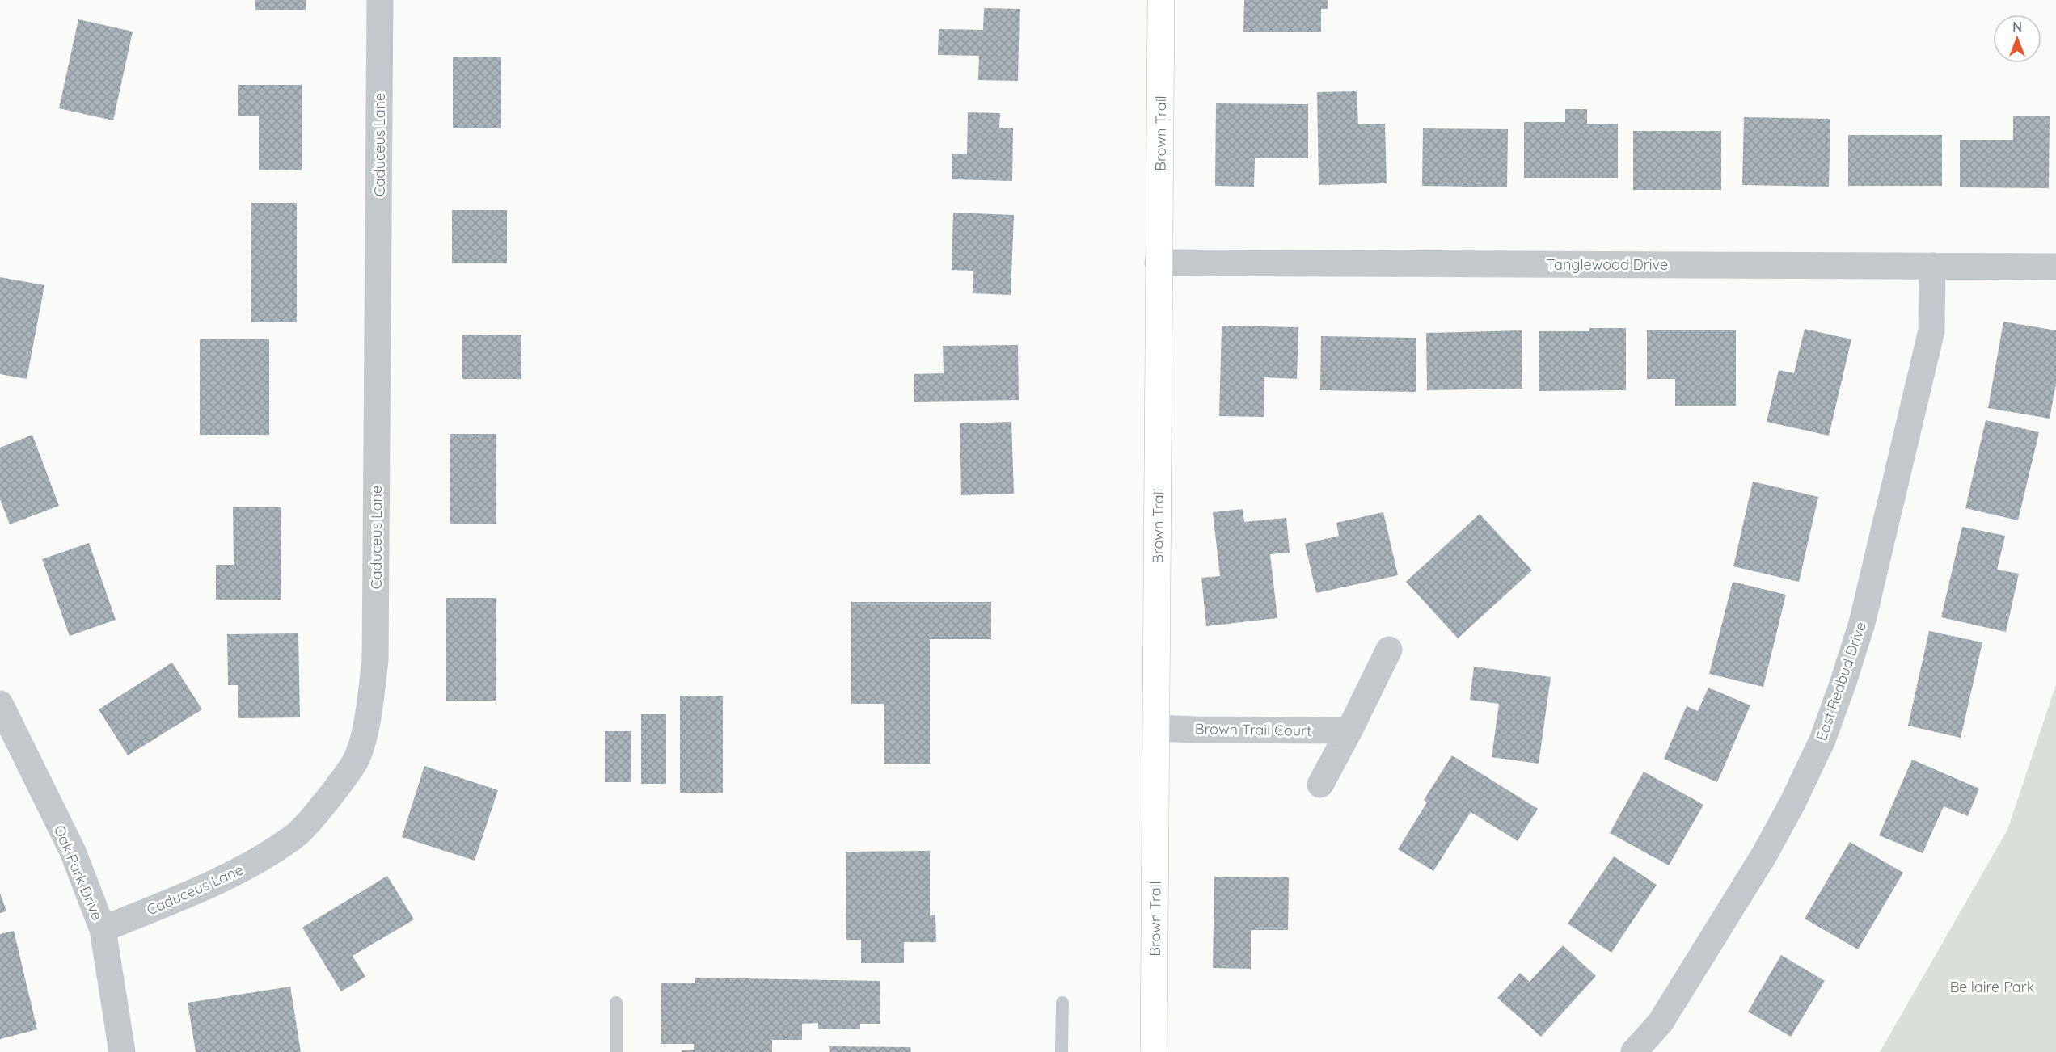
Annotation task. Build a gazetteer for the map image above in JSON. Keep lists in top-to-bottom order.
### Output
{
  "streets": {
    "main road": ["Brown Trail"],
    "street": [
      "Caduceus Lane",
      "Tanglewood Drive",
      "East Redbud Drive",
      "Brown Trail Court",
      "Oak Park Drive"
    ]
  },
  "crossings": [
    ["Brown Trail", "Tanglewood Drive"],
    ["Brown Trail", "Brown Trail Court"],
    ["Caduceus Lane", "Oak Park Drive"],
    ["Tanglewood Drive", "East Redbud Drive"]
  ],
  "parks": ["Bellaire Park"],
  "north": "top"
}
